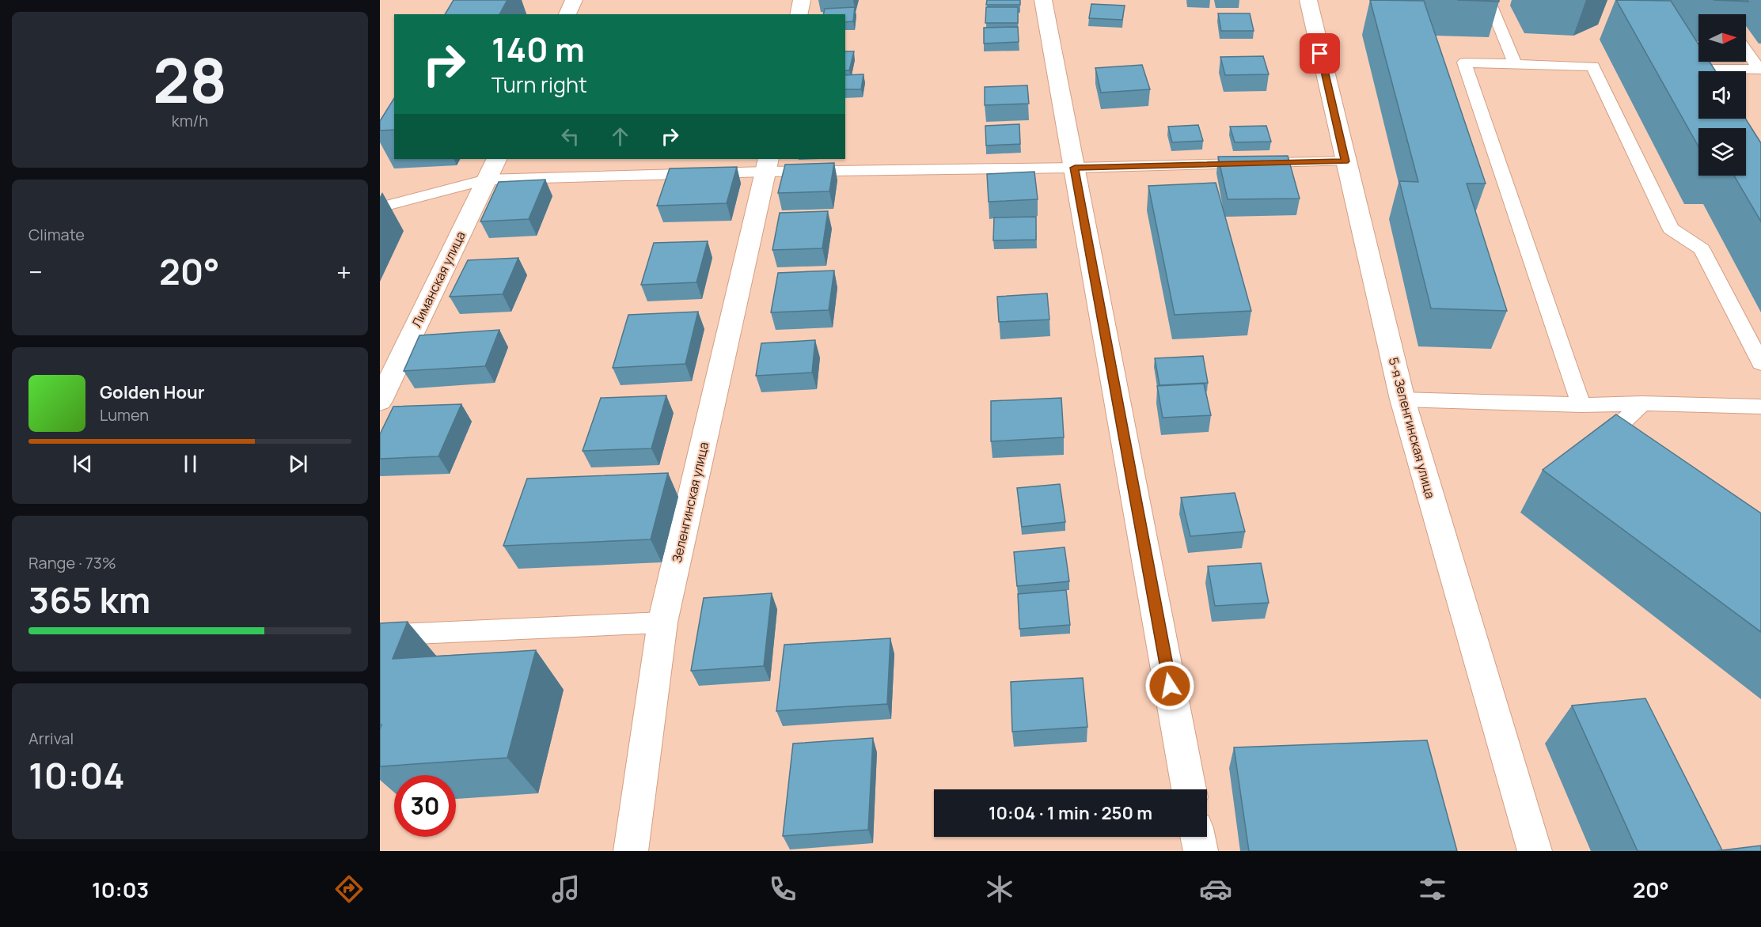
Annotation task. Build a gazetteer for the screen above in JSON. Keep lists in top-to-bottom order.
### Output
{
  "streets": {
    "street": ["Лиманская улица", "5-я Зеленгинская улица", "Зеленгинская улица"]
  },
  "north": "right",
  "page": {
    "tile": [
      ["28", "km/h"],
      "Climate",
      ["Range · 73%", "365 km"],
      ["Arrival", "10:04"]
    ],
    "turn": ["140 m", "Turn right"],
    "heat": ["−", "20°", "+"],
    "song": ["Golden Hour", "Lumen"],
    "limit": "30",
    "trip": "10:04 · 1 min · 250 m",
    "tabs": ["10:03", "20°"]
  }
}
